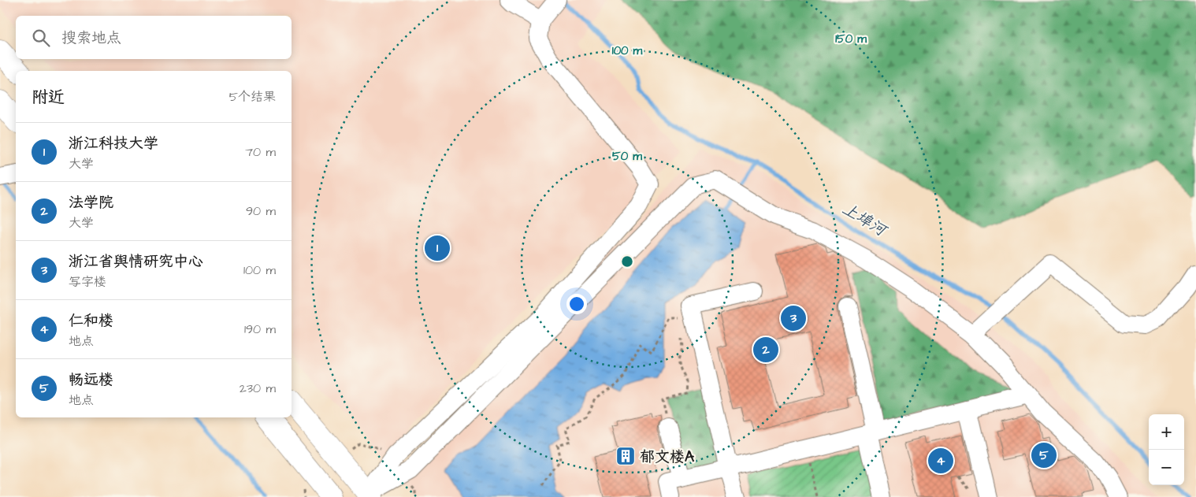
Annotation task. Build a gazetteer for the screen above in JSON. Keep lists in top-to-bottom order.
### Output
{
  "water": ["上埠河"],
  "places": {
    "building": ["郁文楼A"]
  },
  "page": {
    "search": "搜索地点",
    "heading": ["附近", "5个结果"],
    "list": [
      {
        "mark": "1",
        "name": "浙江科技大学",
        "note": "大学",
        "value": "70 m"
      },
      {
        "mark": "2",
        "name": "法学院",
        "note": "大学",
        "value": "90 m"
      },
      {
        "mark": "3",
        "name": "浙江省舆情研究中心",
        "note": "写字楼",
        "value": "100 m"
      },
      {
        "mark": "4",
        "name": "仁和楼",
        "note": "地点",
        "value": "190 m"
      },
      {
        "mark": "5",
        "name": "畅远楼",
        "note": "地点",
        "value": "230 m"
      }
    ],
    "pins": [
      "1",
      "3",
      "2",
      "5",
      "4"
    ],
    "map_buttons": ["+", "−"]
  },
  "rings": ["150 m", "100 m", "50 m"]
}
